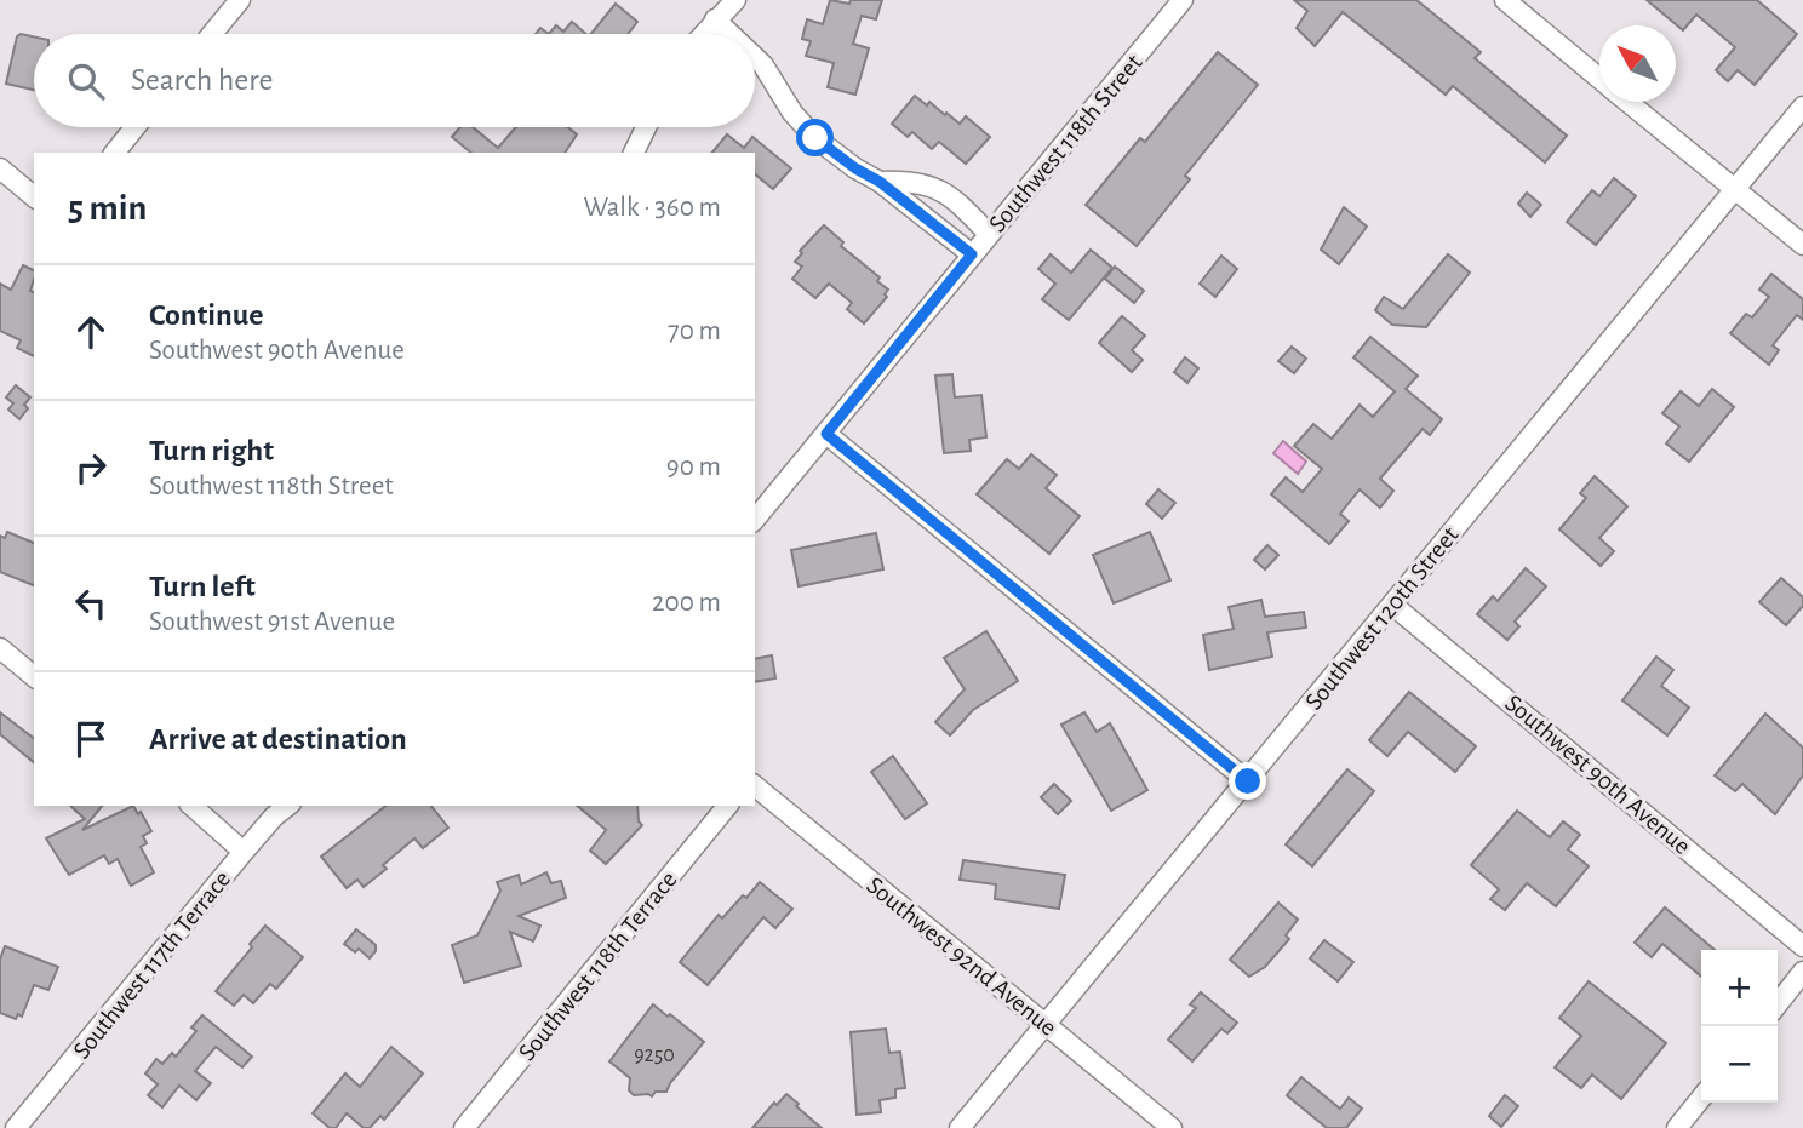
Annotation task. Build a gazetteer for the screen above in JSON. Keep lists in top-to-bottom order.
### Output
{
  "streets": {
    "street": [
      "Southwest 118th Street",
      "Southwest 120th Street",
      "Southwest 90th Avenue",
      "Southwest 92nd Avenue",
      "Southwest 117th Terrace",
      "Southwest 118th Terrace"
    ]
  },
  "crossings": [
    ["Southwest 120th Street", "Southwest 90th Avenue"],
    ["Southwest 120th Street", "Southwest 92nd Avenue"]
  ],
  "house_numbers": ["9250"],
  "north": "top left",
  "page": {
    "search": "Search here",
    "heading": ["5 min", "Walk · 360 m"],
    "list": [
      ["Continue", "Southwest 90th Avenue", "70 m"],
      ["Turn right", "Southwest 118th Street", "90 m"],
      ["Turn left", "Southwest 91st Avenue", "200 m"],
      "Arrive at destination"
    ],
    "map_buttons": ["+", "−"]
  }
}
